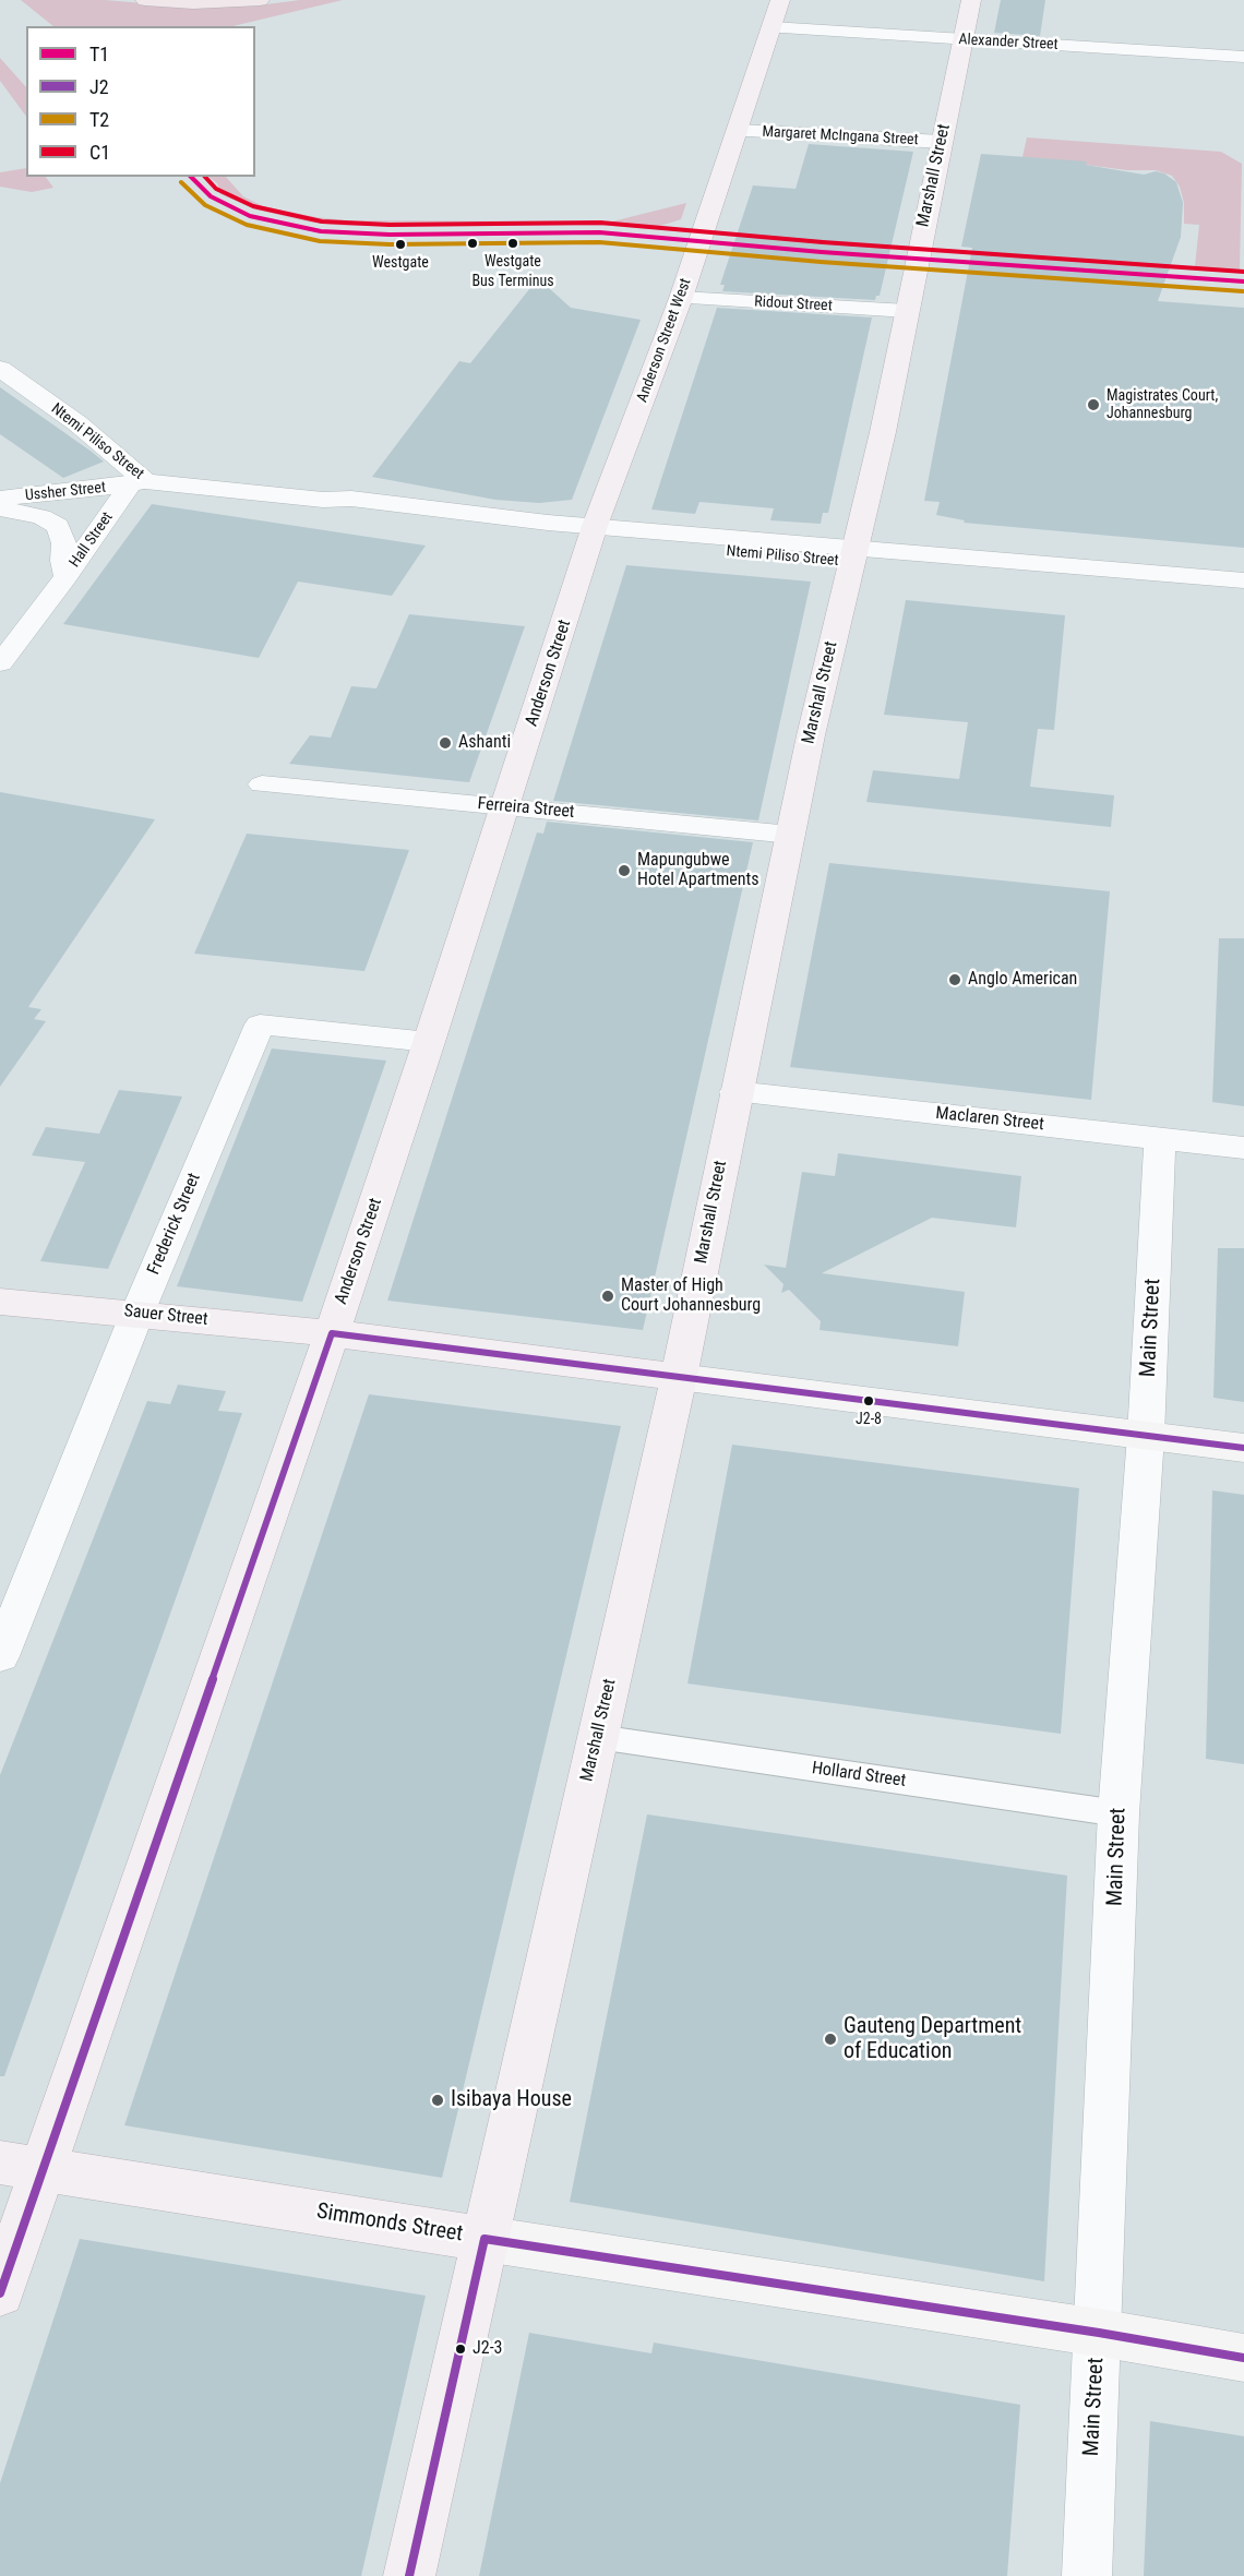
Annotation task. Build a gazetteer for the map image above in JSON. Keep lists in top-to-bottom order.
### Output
{
  "streets": {
    "main road": [
      "Marshall Street",
      "Anderson Street West",
      "Anderson Street",
      "Sauer Street",
      "Simmonds Street"
    ],
    "street": [
      "Alexander Street",
      "Margaret McIngana Street",
      "Ridout Street",
      "Ntemi Piliso Street",
      "Ussher Street",
      "Hall Street",
      "Ferreira Street",
      "Maclaren Street",
      "Frederick Street",
      "Main Street",
      "Hollard Street"
    ]
  },
  "crossings": [
    ["Alexander Street", "Marshall Street"],
    ["Alexander Street", "Anderson Street West"],
    ["Margaret McIngana Street", "Marshall Street"],
    ["Margaret McIngana Street", "Anderson Street West"],
    ["Marshall Street", "Ridout Street"],
    ["Marshall Street", "Ntemi Piliso Street"],
    ["Marshall Street", "Ferreira Street"],
    ["Marshall Street", "Maclaren Street"],
    ["Marshall Street", "Sauer Street"],
    ["Marshall Street", "Hollard Street"],
    ["Marshall Street", "Simmonds Street"],
    ["Ridout Street", "Anderson Street West"],
    ["Anderson Street West", "Ntemi Piliso Street"],
    ["Anderson Street West", "Anderson Street"],
    ["Ntemi Piliso Street", "Ussher Street"],
    ["Ntemi Piliso Street", "Hall Street"],
    ["Ntemi Piliso Street", "Anderson Street"],
    ["Ussher Street", "Hall Street"],
    ["Anderson Street", "Ferreira Street"],
    ["Anderson Street", "Frederick Street"],
    ["Anderson Street", "Sauer Street"],
    ["Anderson Street", "Simmonds Street"],
    ["Maclaren Street", "Main Street"],
    ["Frederick Street", "Sauer Street"],
    ["Main Street", "Hollard Street"],
    ["Main Street", "Simmonds Street"]
  ],
  "places": [
    "Westgate Bus Terminus",
    "Westgate",
    "Magistrates Court, Johannesburg",
    "Ashanti",
    "Mapungubwe Hotel Apartments",
    "Anglo American",
    "Master of High Court Johannesburg",
    "J2-8",
    "Gauteng Department of Education",
    "Isibaya House",
    "J2-3"
  ],
  "lines": [
    "transit line T1",
    "transit line C1",
    "transit line T2",
    "transit line J2"
  ],
  "legend": [
    "T1",
    "J2",
    "T2",
    "C1"
  ]
}
